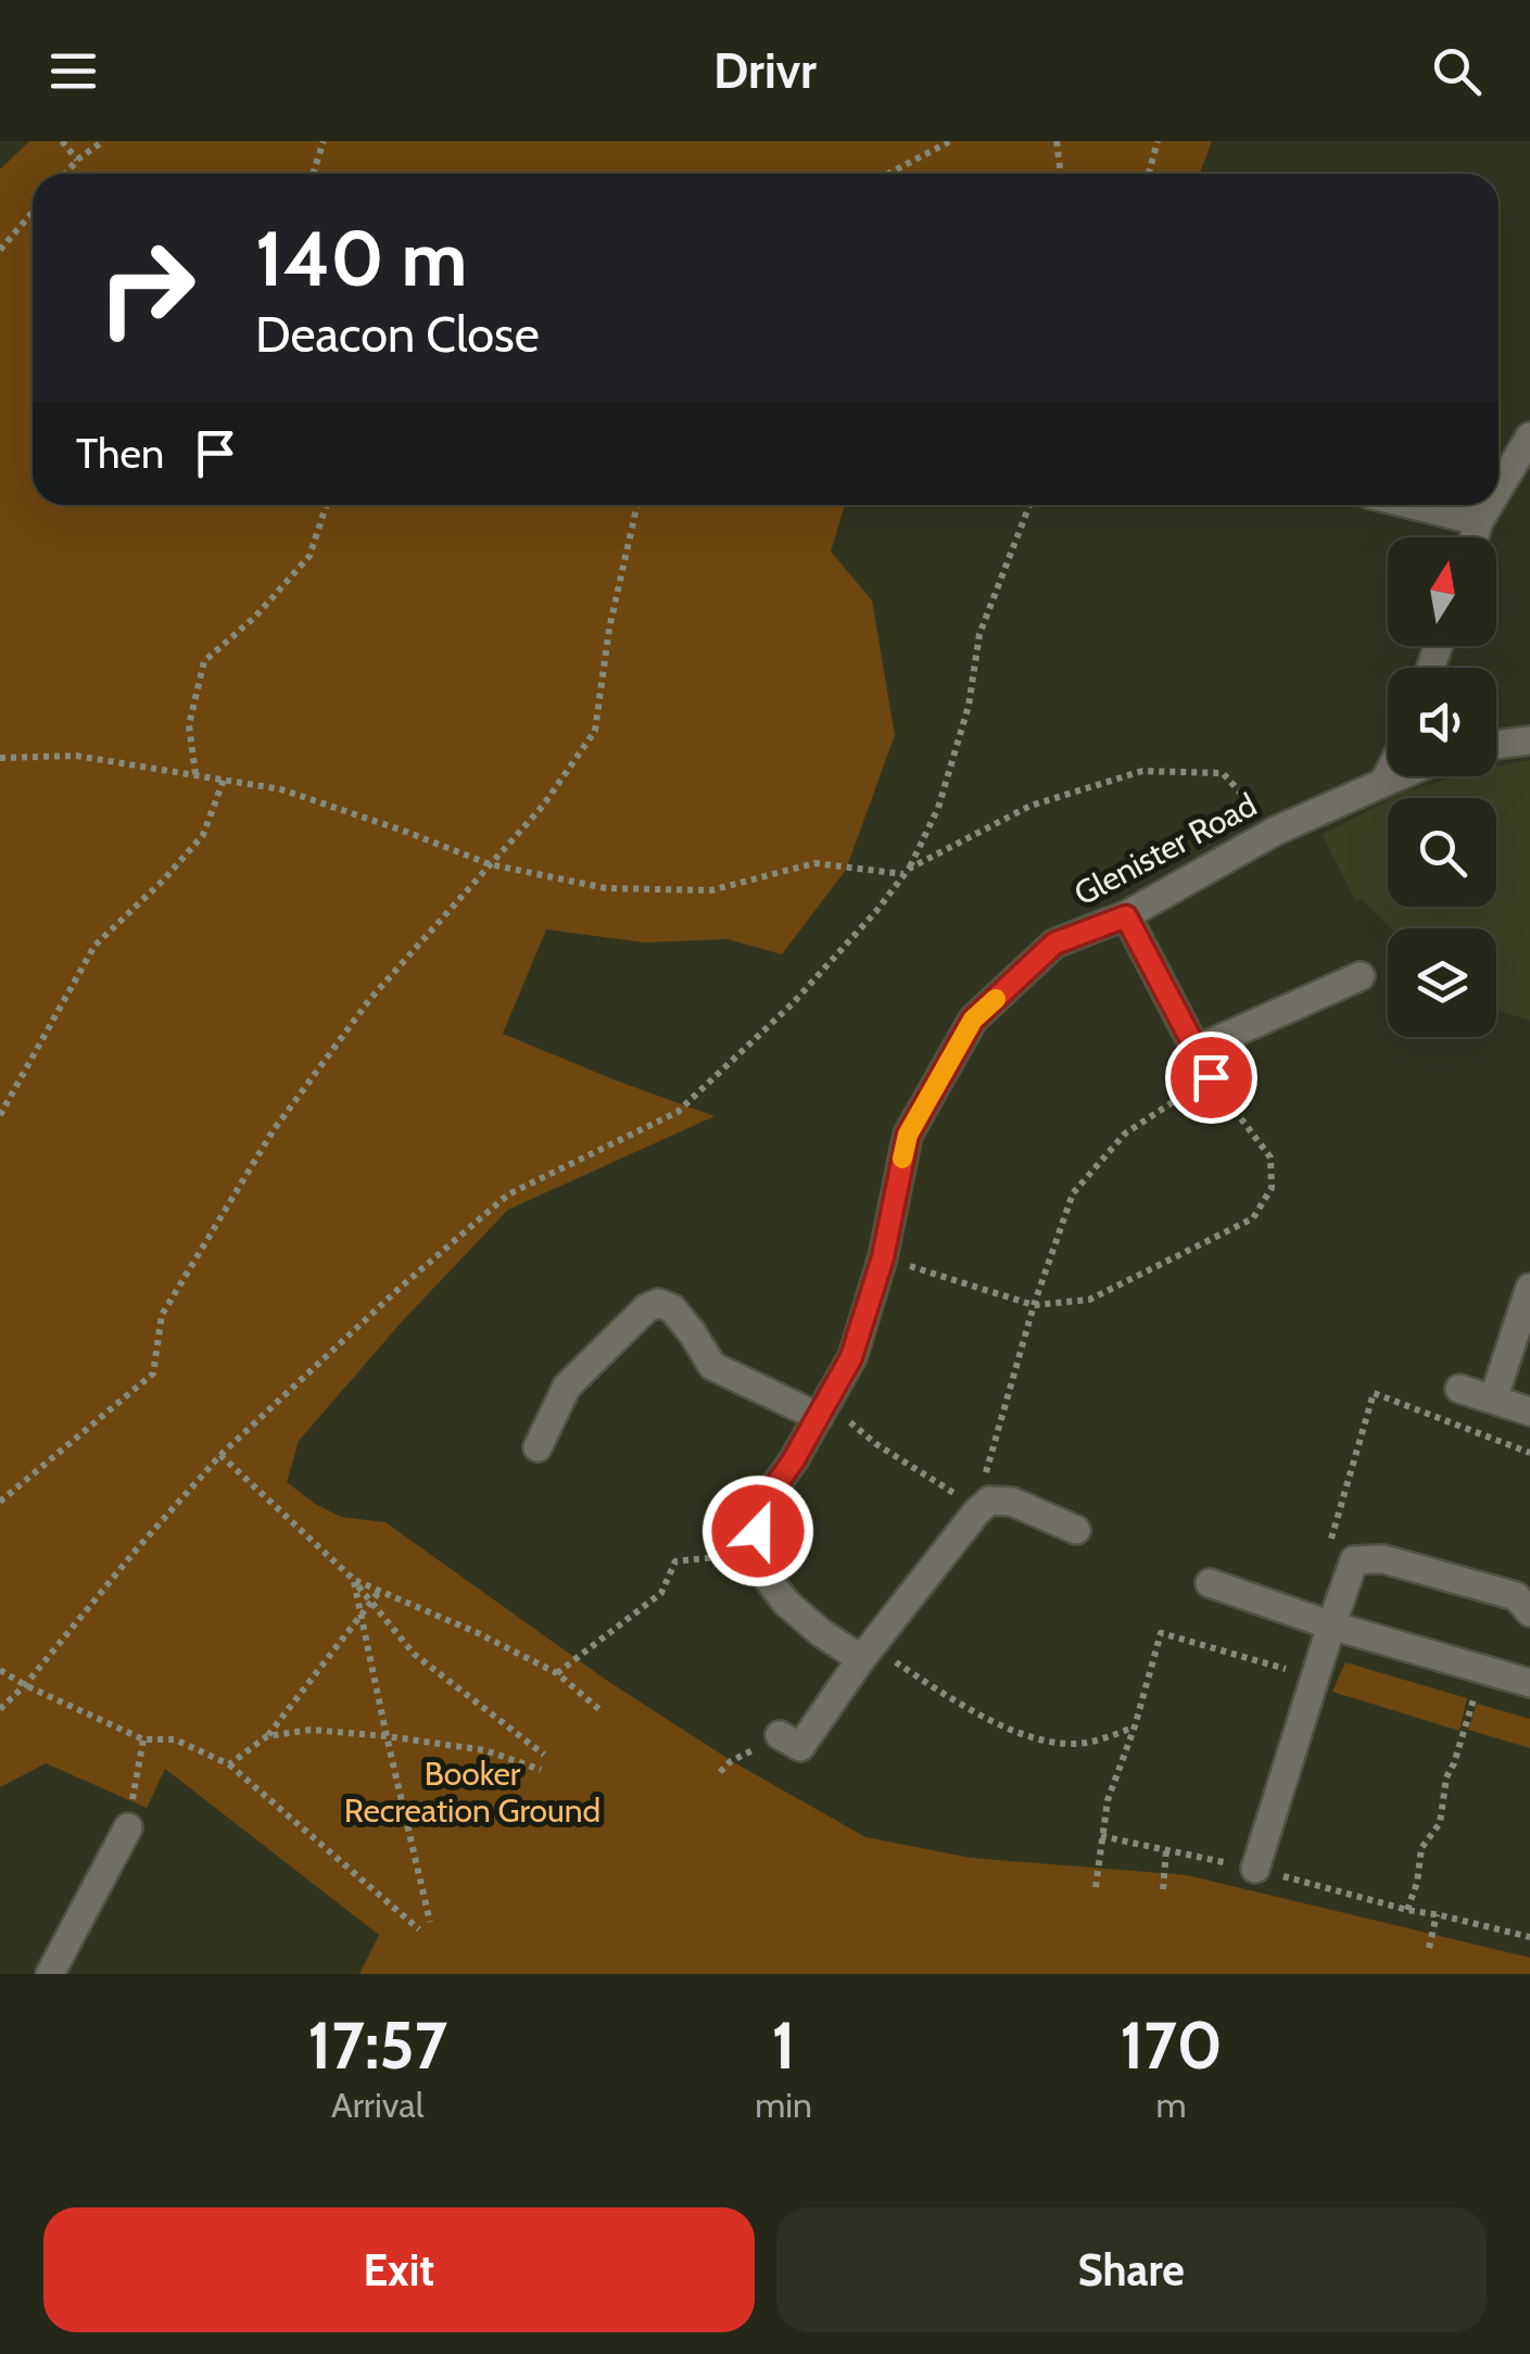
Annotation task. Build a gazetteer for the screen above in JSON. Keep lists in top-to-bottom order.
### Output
{
  "streets": {
    "street": ["Glenister Road"]
  },
  "parks": ["Booker Recreation Ground"],
  "north": "top",
  "page": {
    "header": "Drivr",
    "turn": ["140 m", "Deacon Close"],
    "then": "Then",
    "eta": [
      "17:57",
      "Arrival",
      "1",
      "min",
      "170",
      "m"
    ],
    "buttons": ["Exit", "Share"]
  }
}
